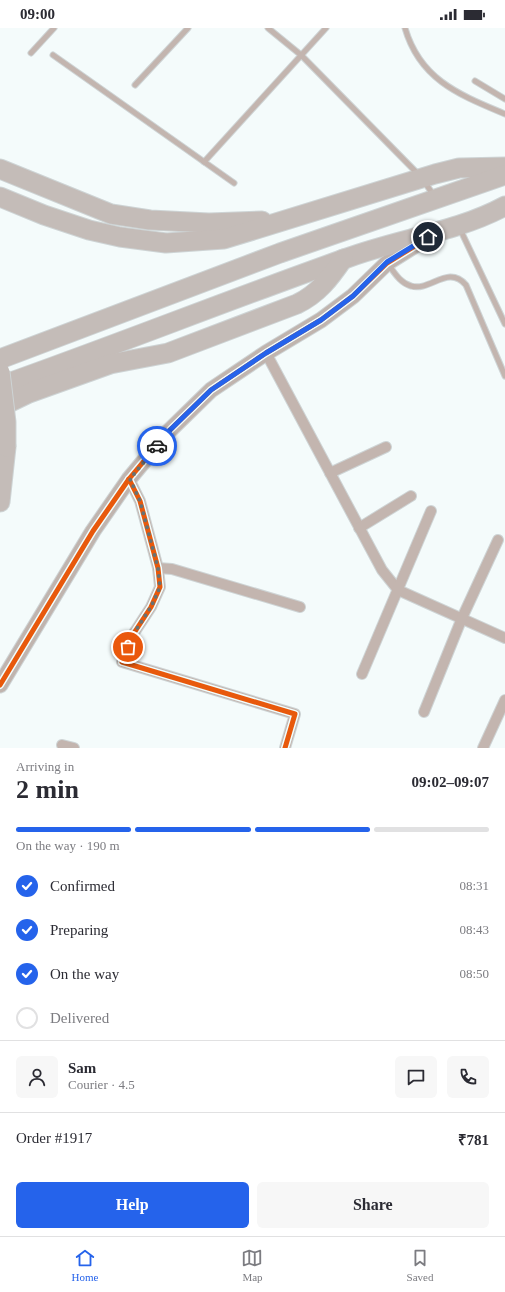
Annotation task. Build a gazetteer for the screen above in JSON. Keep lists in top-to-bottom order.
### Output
{
  "page": {
    "status": "09:00",
    "heading": ["2 min", "Arriving in", "09:02–09:07"],
    "panel": [
      "Sam",
      "Courier · 4.5",
      "Order #1917",
      "₹781"
    ],
    "bar": "On the way · 190 m",
    "list": [
      ["Confirmed", "08:31"],
      ["Preparing", "08:43"],
      ["On the way", "08:50"],
      "Delivered"
    ],
    "buttons": ["Help", "Share"],
    "tabs": ["Home", "Map", "Saved"]
  }
}
